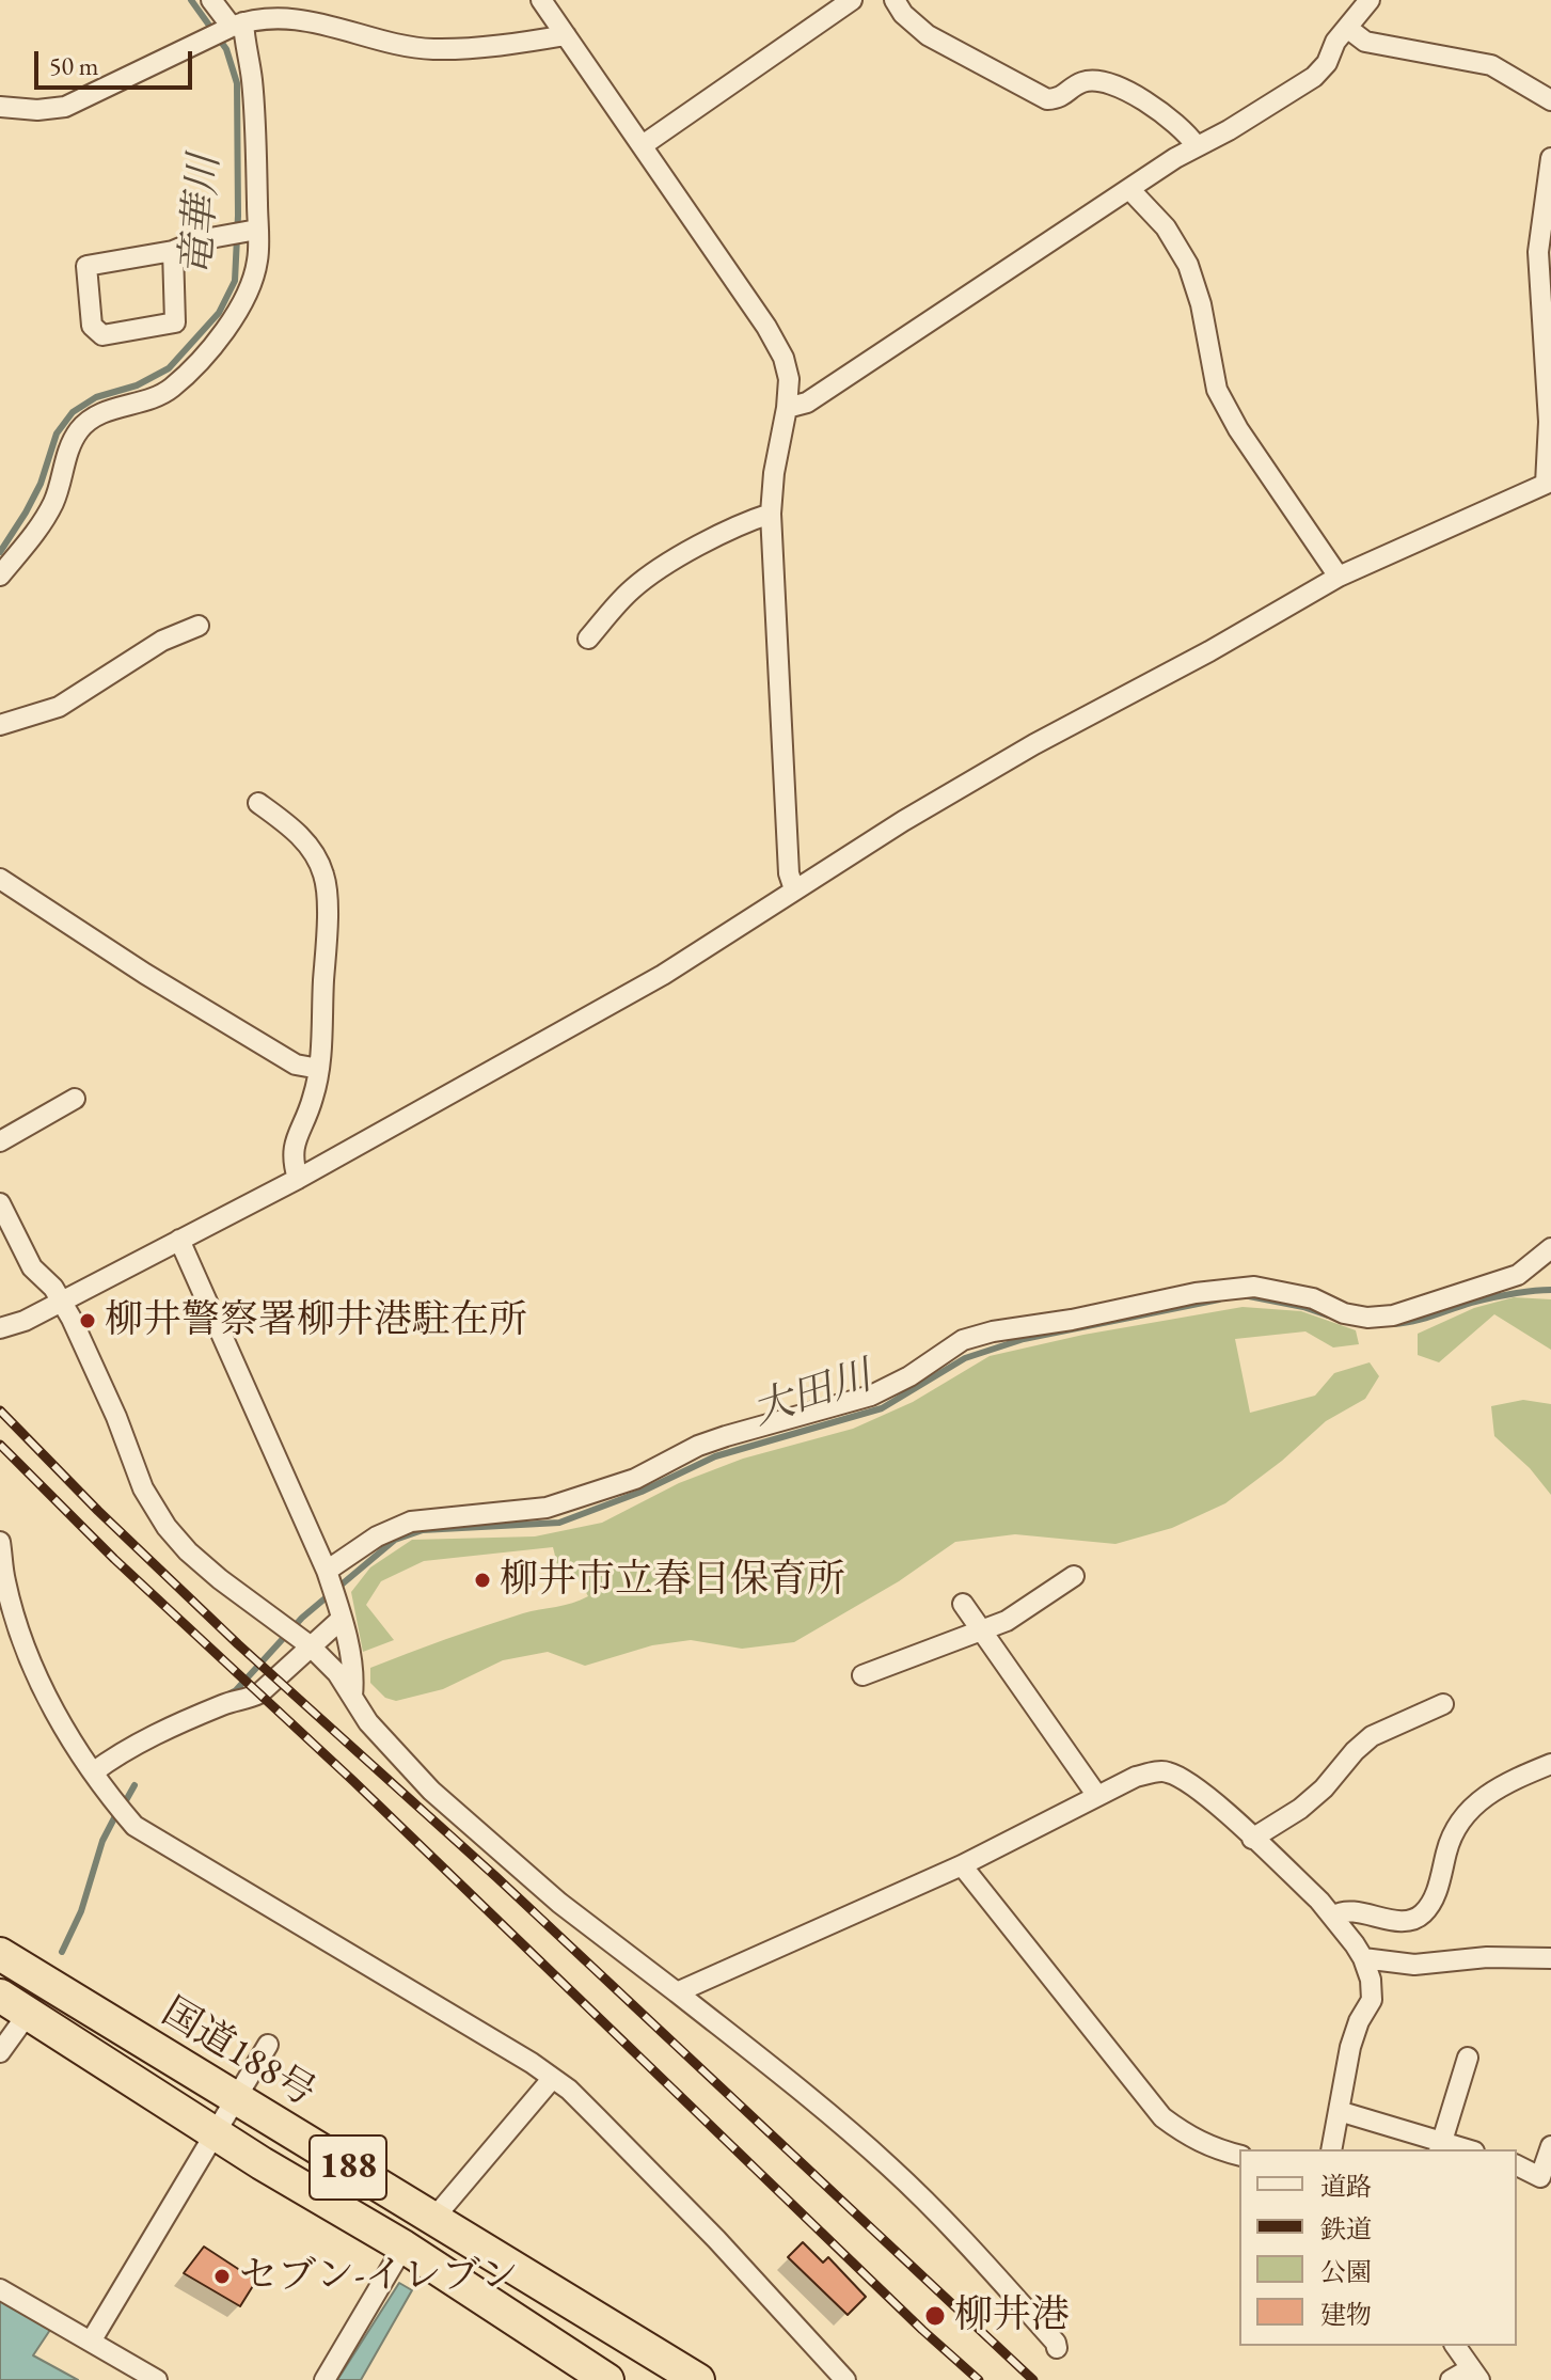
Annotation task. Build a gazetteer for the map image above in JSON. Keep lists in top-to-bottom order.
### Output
{
  "streets": {
    "highway": ["国道188号", "188"]
  },
  "water": ["竜華川", "大田川"],
  "places": [
    "柳井警察署柳井港駐在所",
    "柳井市立春日保育所",
    "セブン-イレブン",
    "柳井港"
  ],
  "legend": [
    "道路",
    "鉄道",
    "公園",
    "建物"
  ],
  "scale_bar": "50 m"
}
